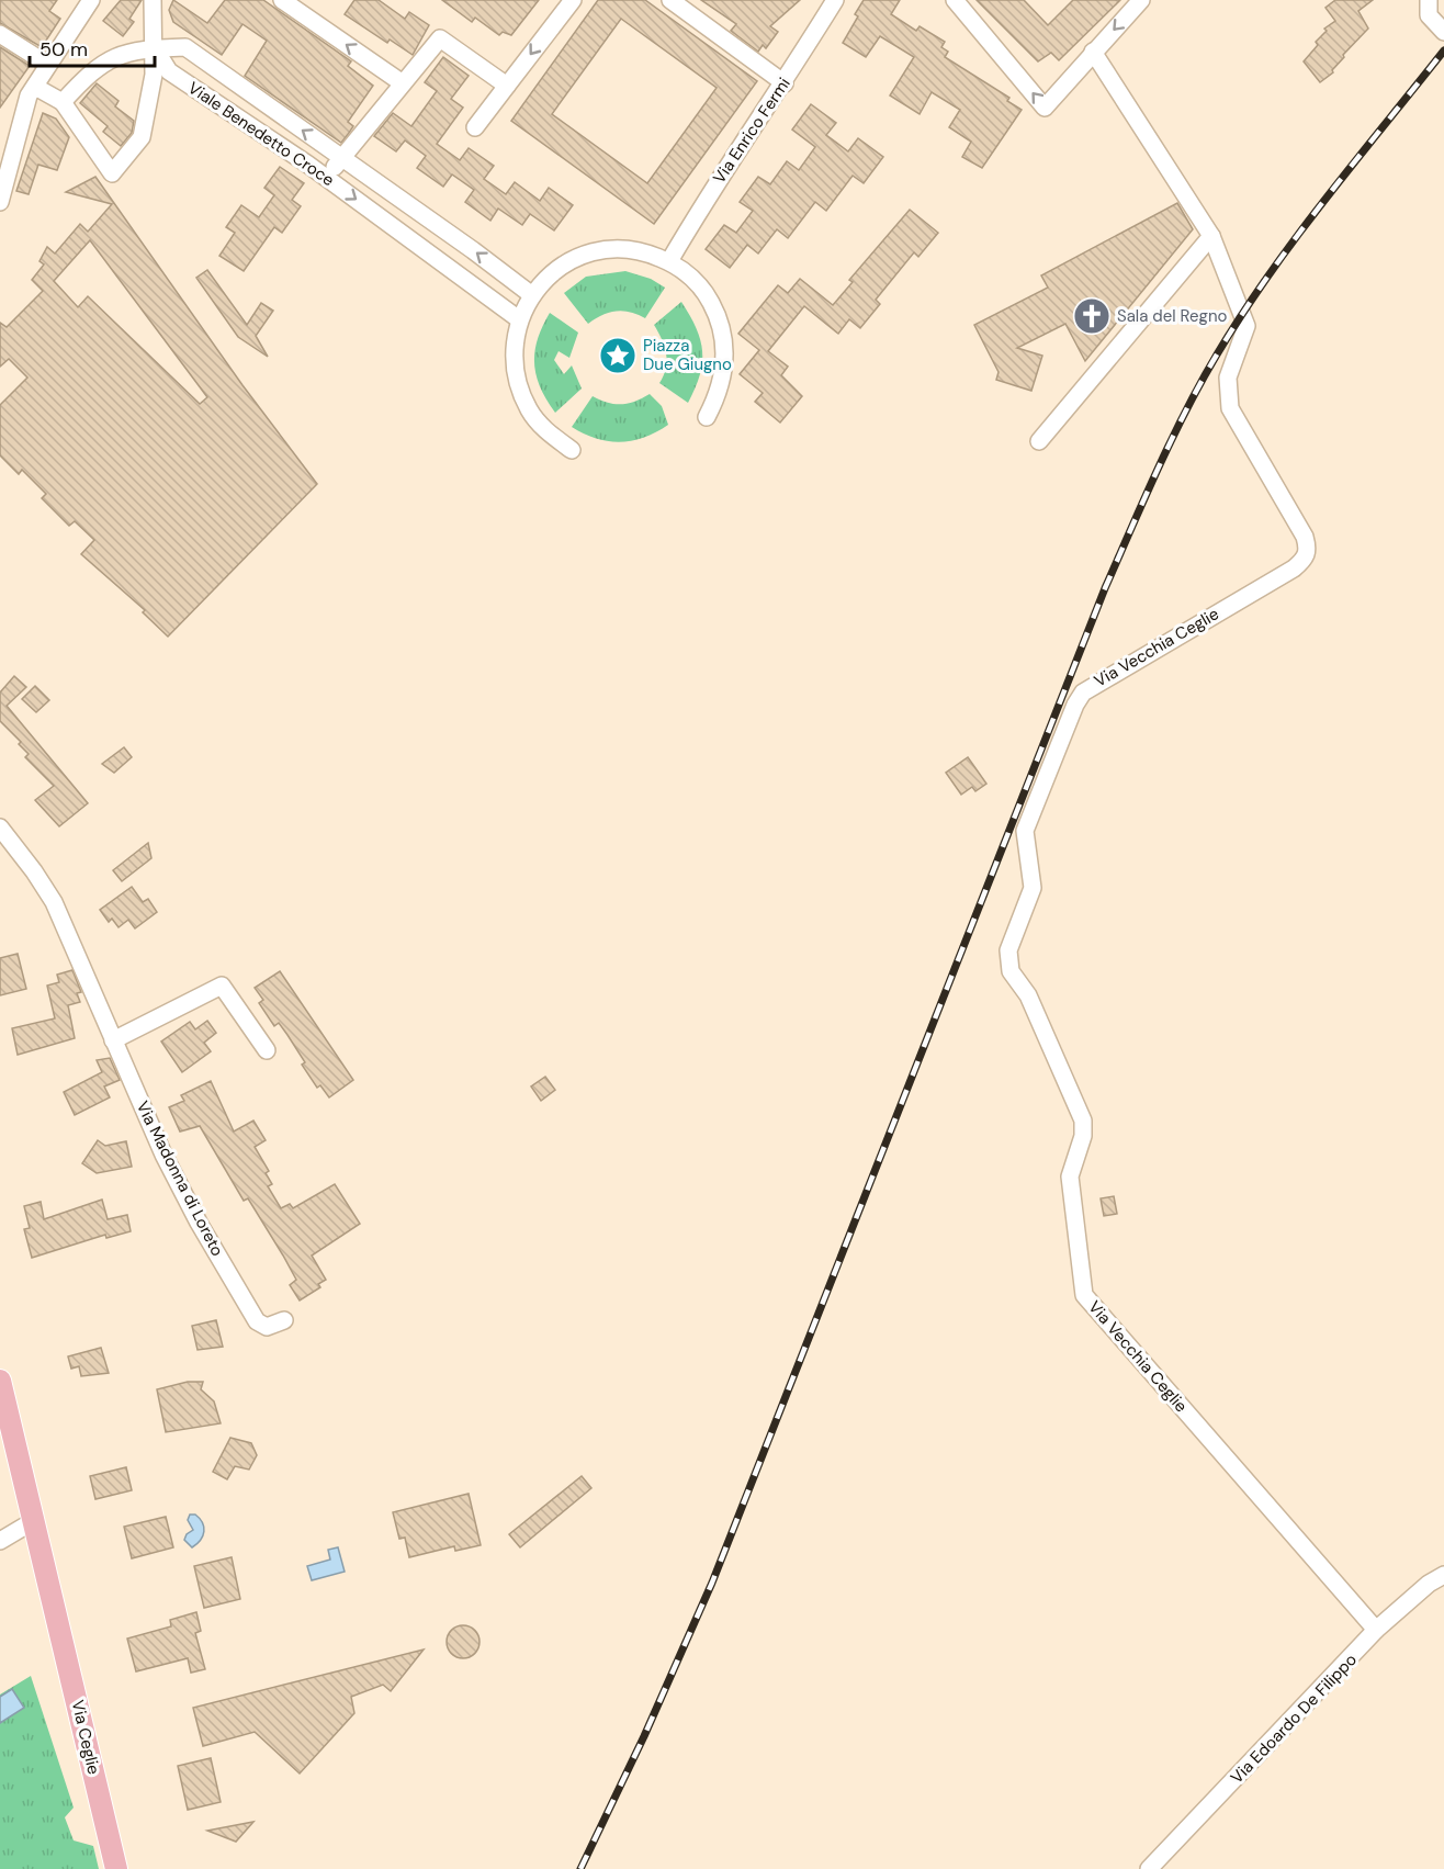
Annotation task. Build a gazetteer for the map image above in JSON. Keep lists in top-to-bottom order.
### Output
{
  "streets": {
    "main road": ["Via Ceglie"],
    "street": [
      "Via Enrico Fermi",
      "Viale Benedetto Croce",
      "Via Vecchia Ceglie",
      "Via Madonna di Loreto",
      "Via Edoardo De Filippo"
    ]
  },
  "crossings": [
    ["Via Vecchia Ceglie", "Via Edoardo De Filippo"]
  ],
  "places": {
    "church": ["Sala del Regno"],
    "place": ["Piazza Due Giugno"]
  },
  "scale_bar": "50 m"
}
